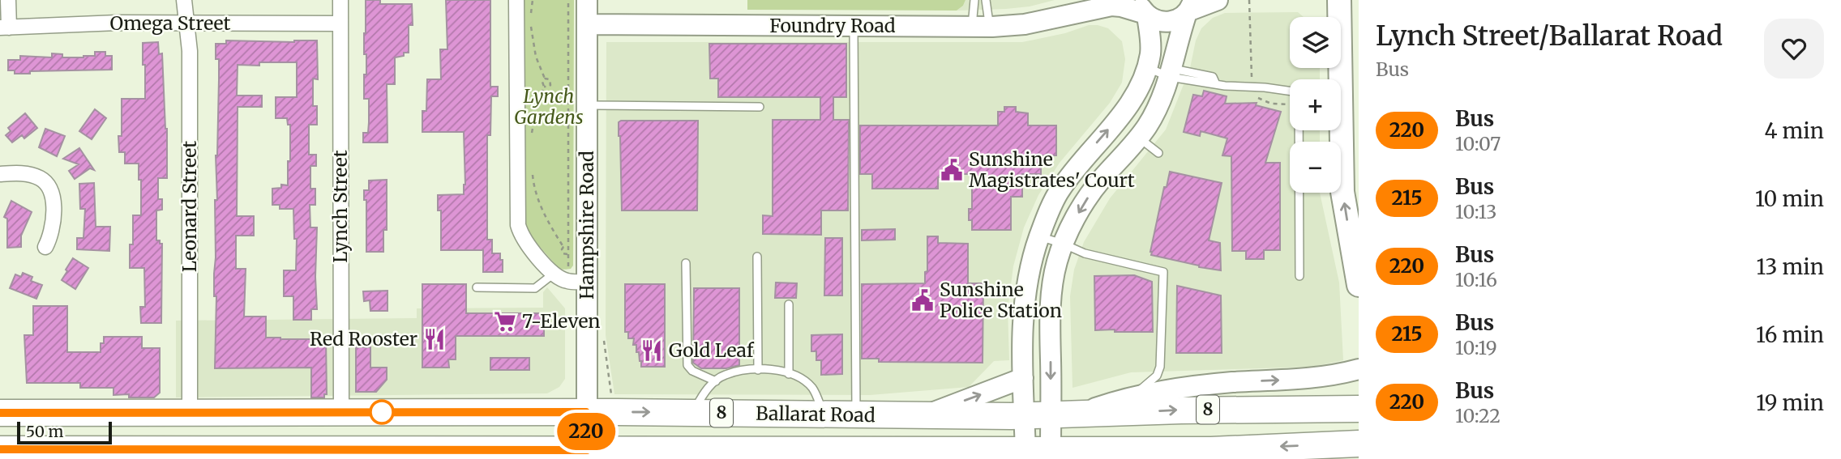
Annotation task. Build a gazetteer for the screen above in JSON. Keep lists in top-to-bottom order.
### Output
{
  "streets": {
    "highway": ["8", "Ballarat Road"],
    "street": [
      "Omega Street",
      "Foundry Road",
      "Leonard Street",
      "Lynch Street",
      "Hampshire Road"
    ]
  },
  "crossings": [
    ["Omega Street", "Leonard Street"],
    ["Omega Street", "Lynch Street"],
    ["Foundry Road", "Hampshire Road"],
    ["Leonard Street", "Ballarat Road"],
    ["Lynch Street", "Ballarat Road"],
    ["Hampshire Road", "Ballarat Road"]
  ],
  "parks": ["Lynch Gardens"],
  "places": {
    "public building": ["Sunshine Magistrates' Court", "Sunshine Police Station"],
    "supermarket": ["7-Eleven"],
    "restaurant": ["Red Rooster", "Gold Leaf"]
  },
  "lines": ["bus line 220"],
  "scale_bar": "50 m",
  "page": {
    "on_map": "220",
    "heading": ["Lynch Street/Ballarat Road", "Bus"],
    "map_buttons": ["+", "−"],
    "list": [
      {
        "mark": "220",
        "name": "Bus",
        "note": "10:07",
        "value": "4 min"
      },
      {
        "mark": "215",
        "name": "Bus",
        "note": "10:13",
        "value": "10 min"
      },
      {
        "mark": "220",
        "name": "Bus",
        "note": "10:16",
        "value": "13 min"
      },
      {
        "mark": "215",
        "name": "Bus",
        "note": "10:19",
        "value": "16 min"
      },
      {
        "mark": "220",
        "name": "Bus",
        "note": "10:22",
        "value": "19 min"
      }
    ],
    "scale": "50 m"
  }
}
